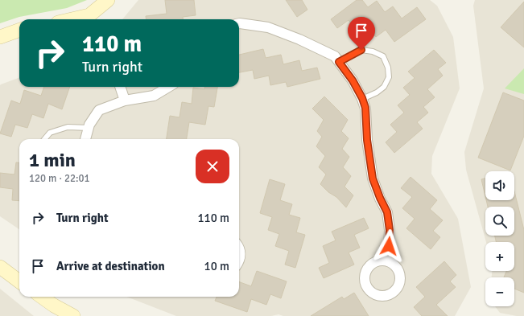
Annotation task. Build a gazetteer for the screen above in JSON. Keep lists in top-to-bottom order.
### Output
{
  "page": {
    "turn": ["110 m", "Turn right"],
    "heading": ["1 min", "120 m · 22:01"],
    "map_buttons": ["+", "−"],
    "list": [
      {
        "name": "Turn right",
        "value": "110 m"
      },
      {
        "name": "Arrive at destination",
        "value": "10 m"
      }
    ]
  }
}
